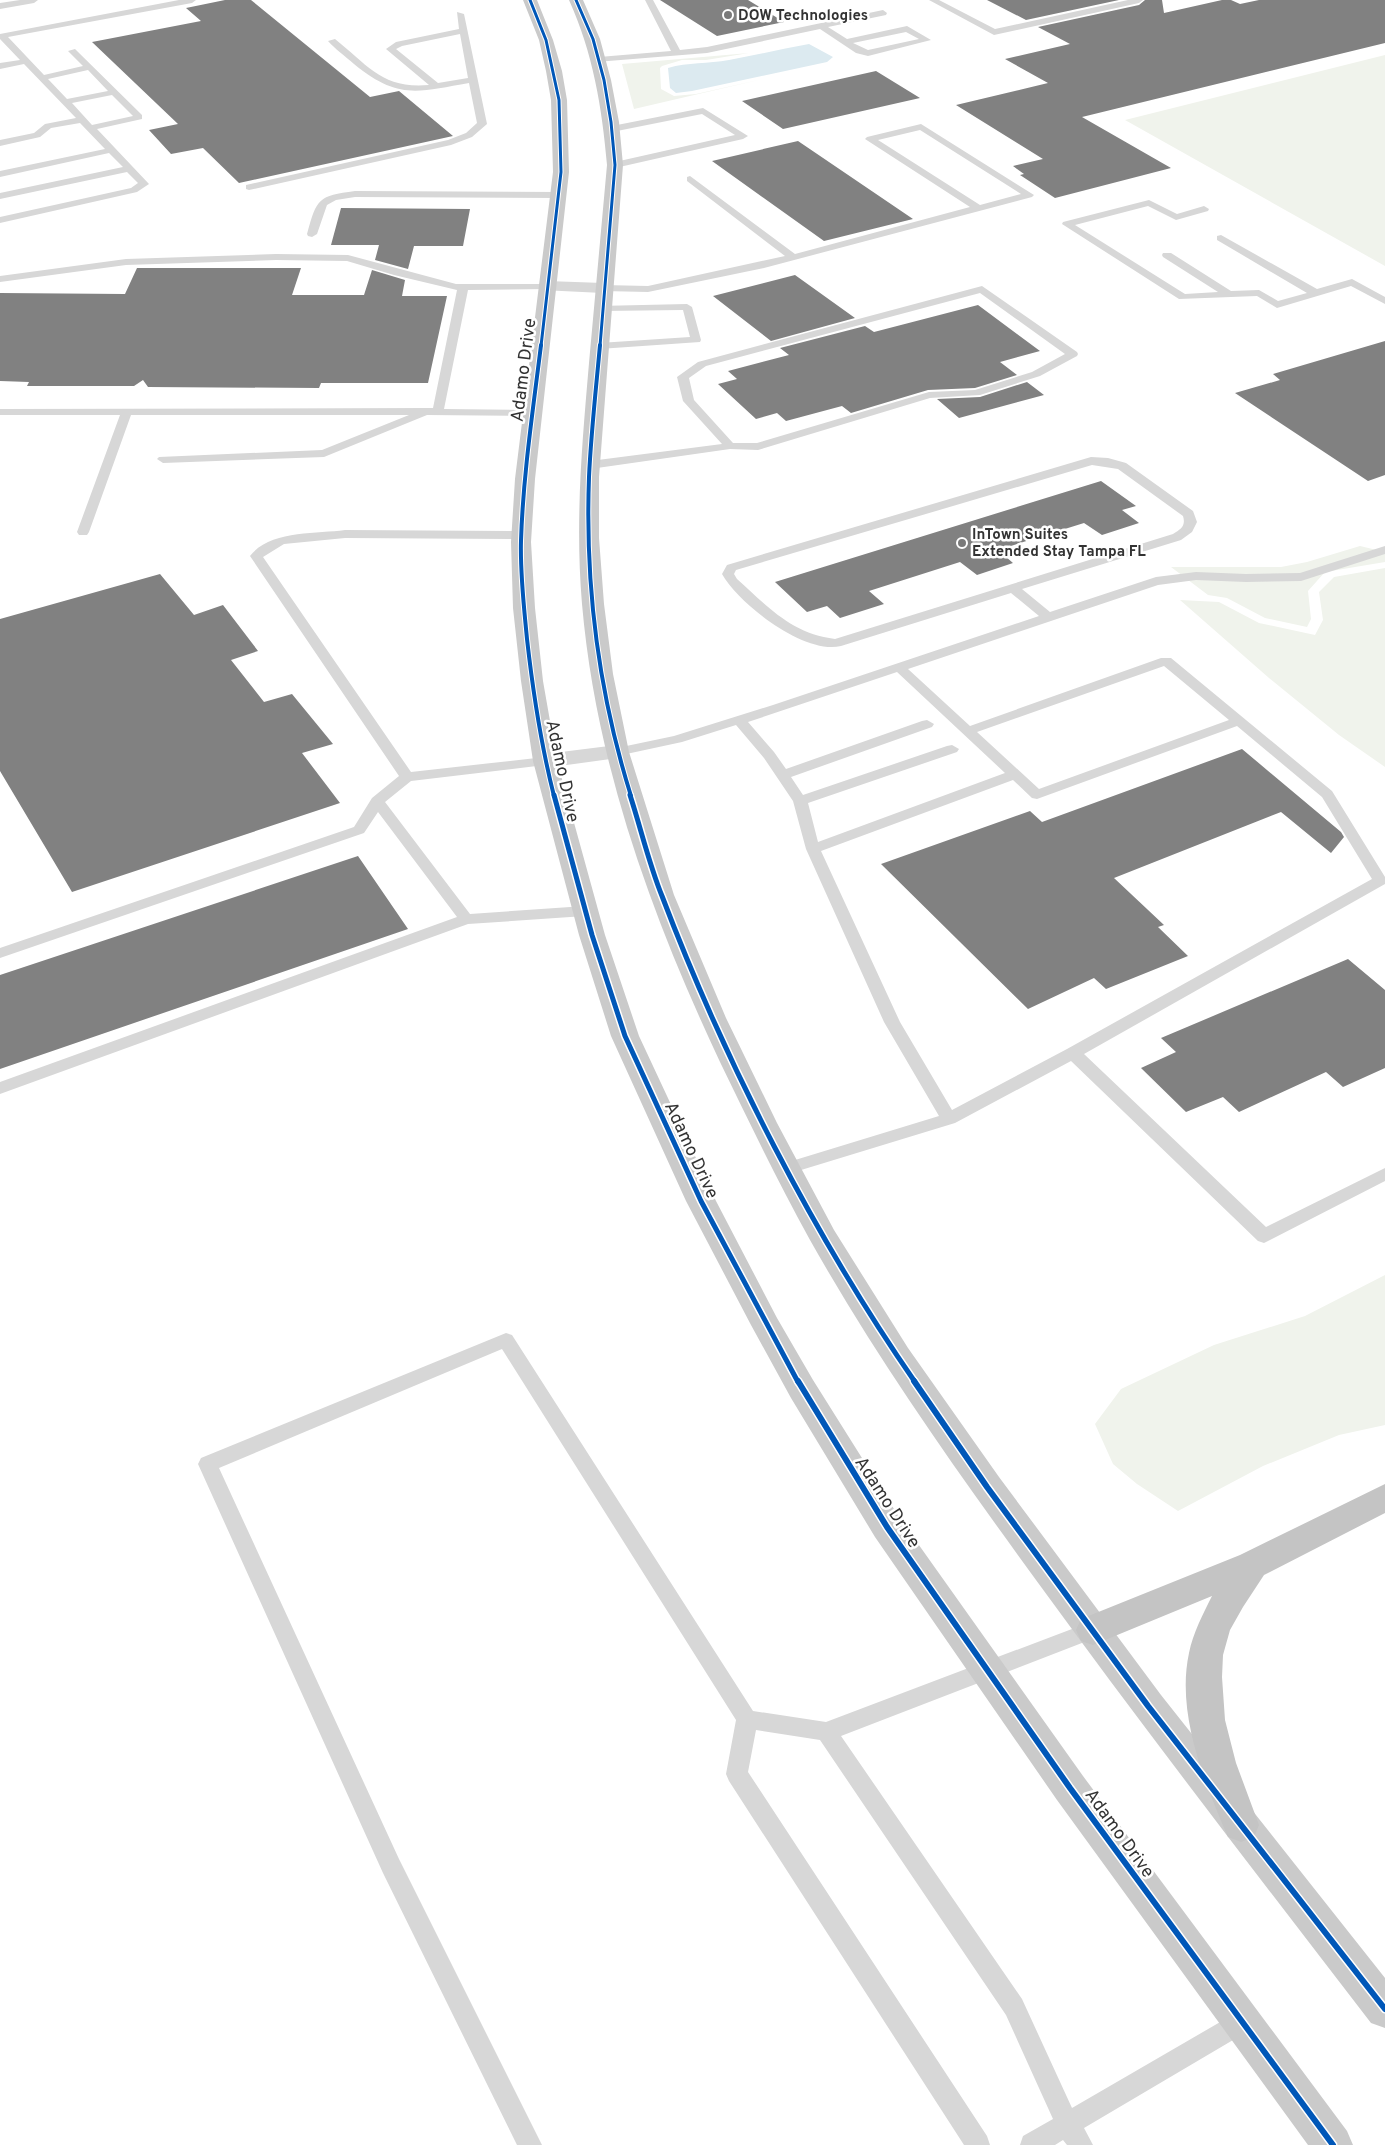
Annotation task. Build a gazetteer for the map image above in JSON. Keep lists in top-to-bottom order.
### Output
{
  "streets": {
    "main road": ["Adamo Drive"]
  },
  "places": ["DOW Technologies", "InTown Suites Extended Stay Tampa FL"]
}
